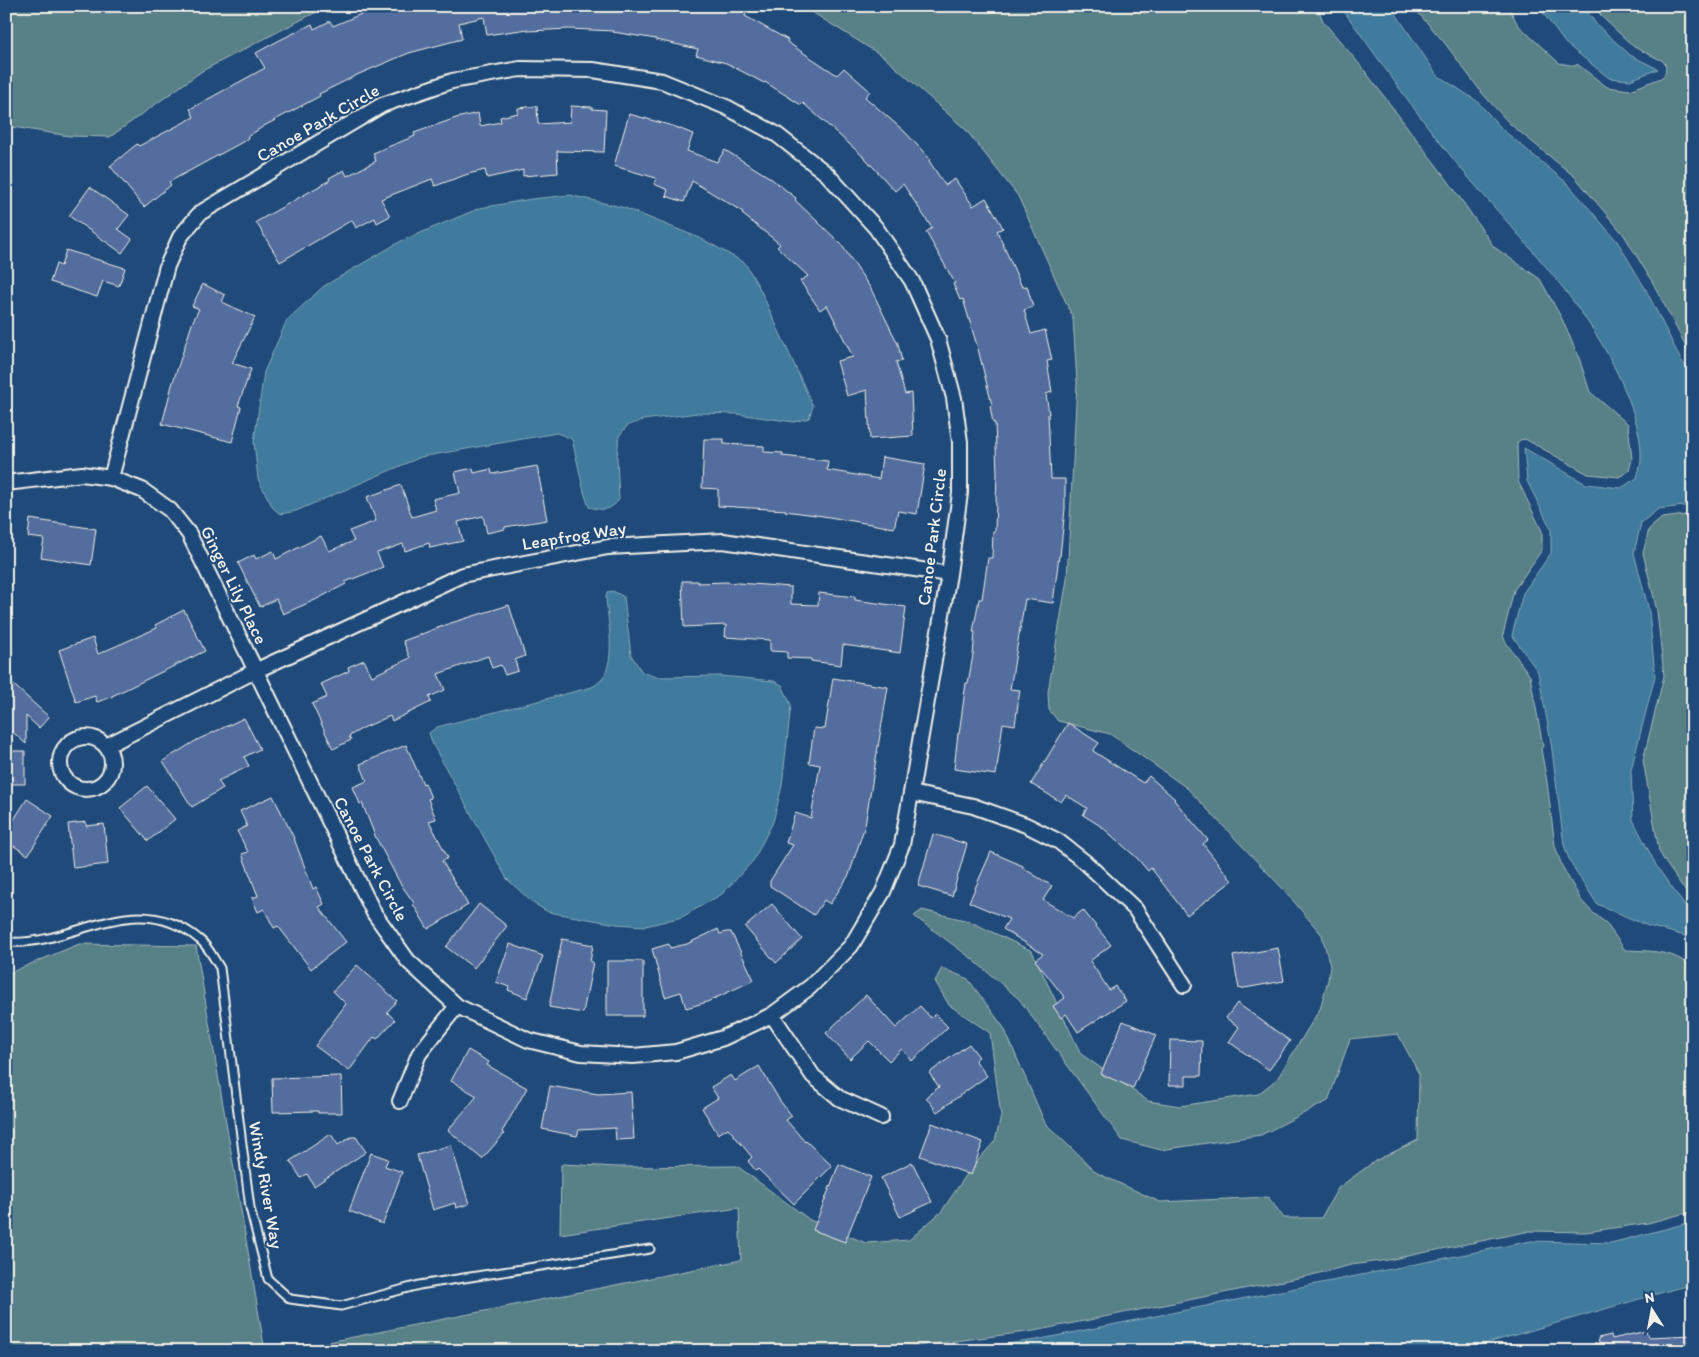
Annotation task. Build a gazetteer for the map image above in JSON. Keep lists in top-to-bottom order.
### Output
{
  "streets": {
    "street": ["Canoe Park Circle", "Leapfrog Way", "Ginger Lily Place"],
    "lane": ["Windy River Way"]
  },
  "crossings": [
    ["Canoe Park Circle", "Leapfrog Way"],
    ["Canoe Park Circle", "Ginger Lily Place"],
    ["Leapfrog Way", "Ginger Lily Place"]
  ],
  "north": "top"
}
